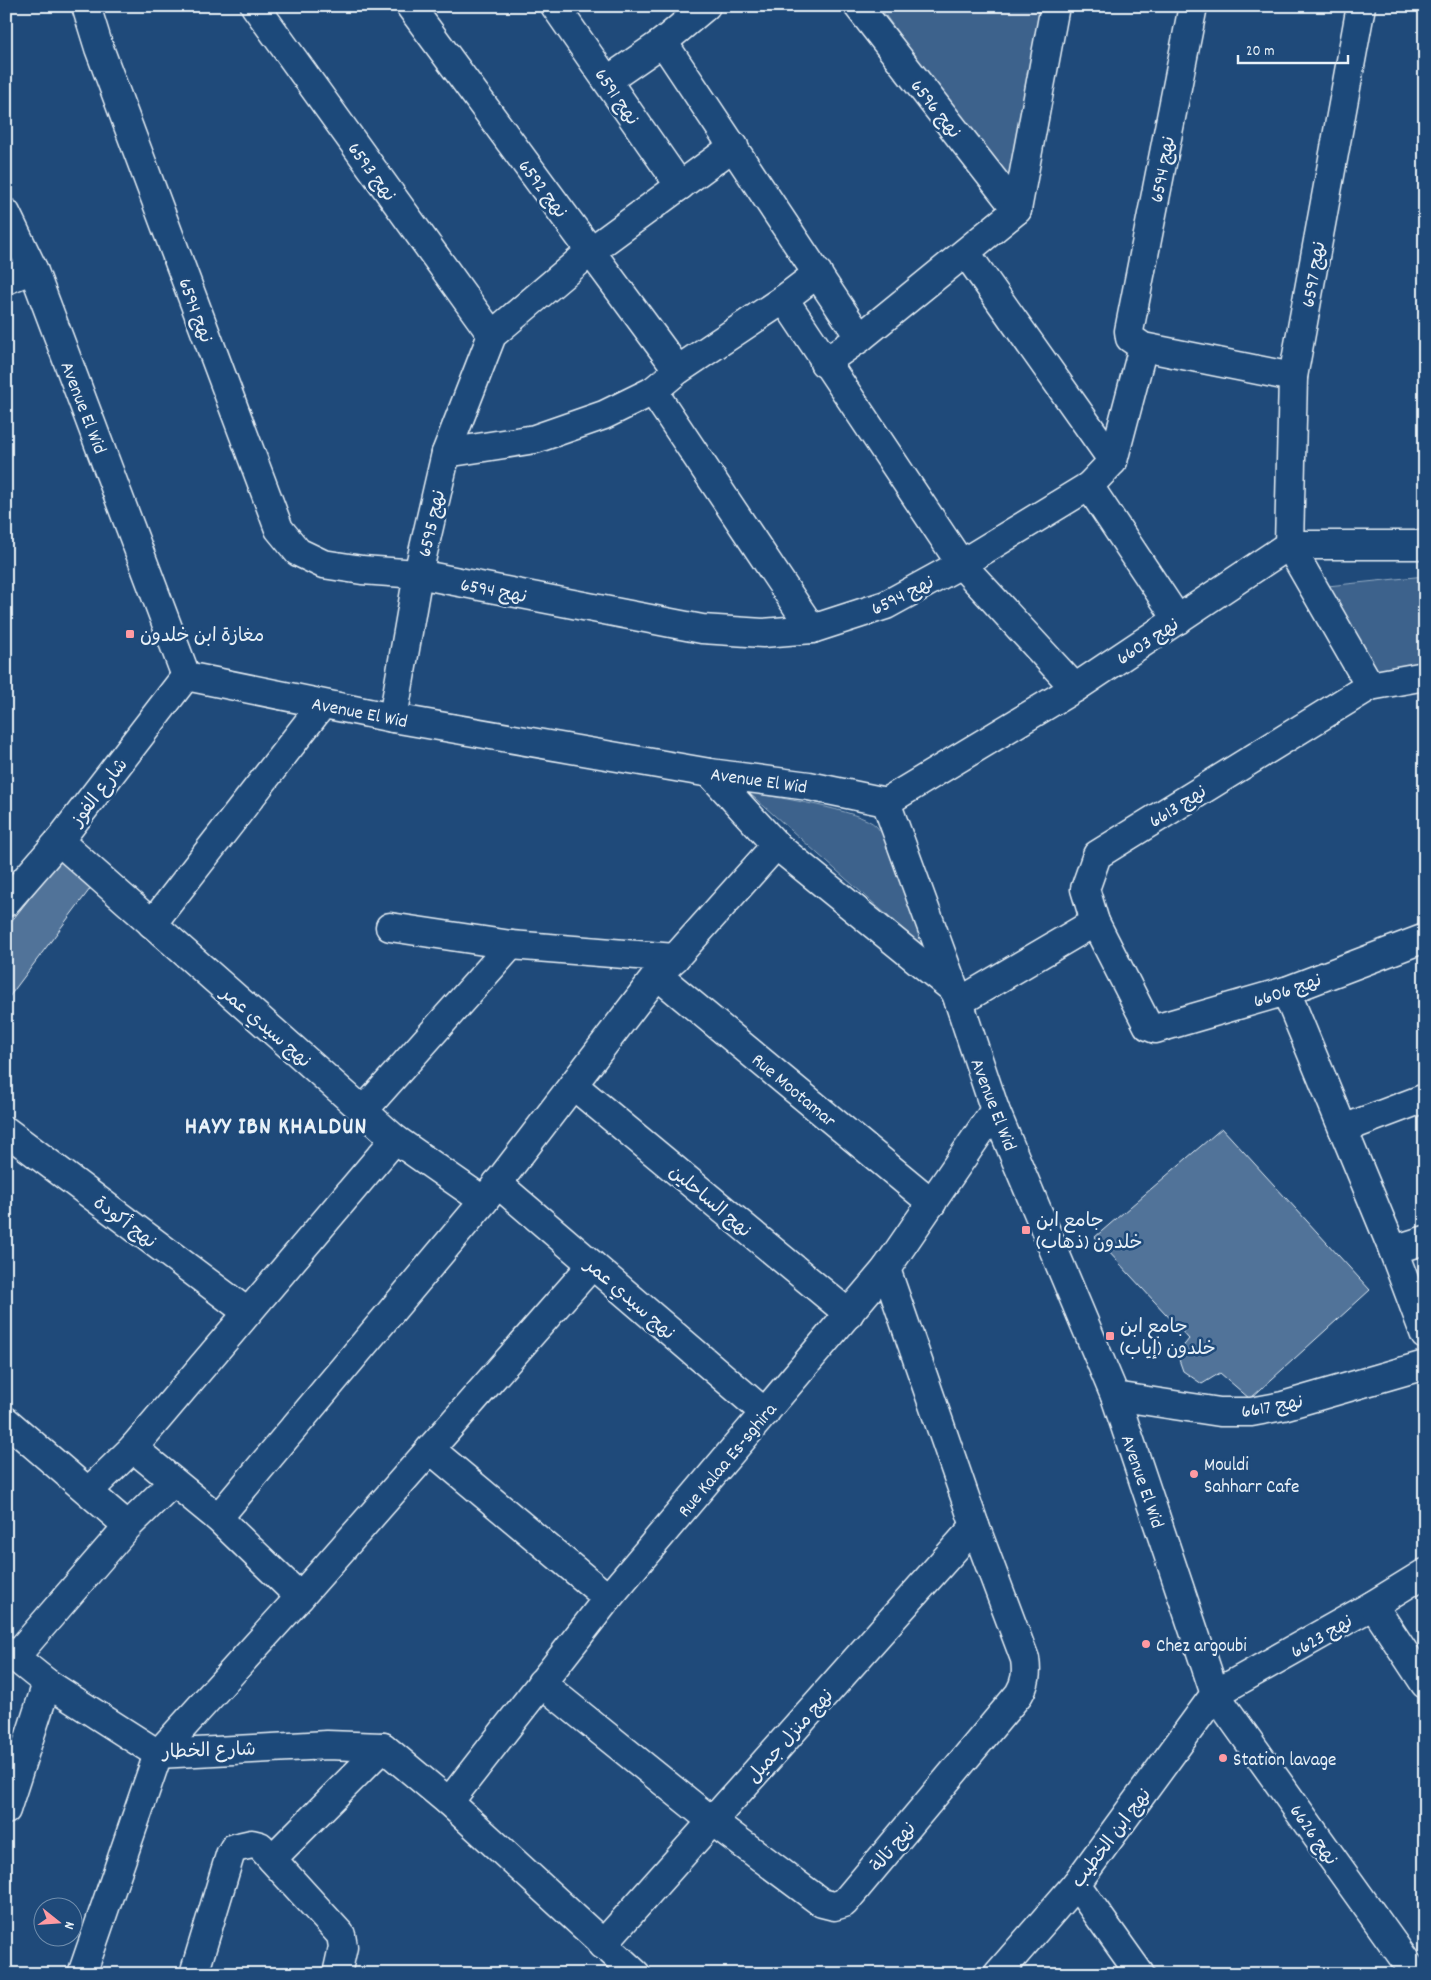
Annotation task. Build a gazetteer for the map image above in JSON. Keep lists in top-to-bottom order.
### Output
{
  "streets": {
    "street": [
      "نهج 6591",
      "نهج 6596",
      "نهج 6594",
      "نهج 6593",
      "نهج 6592",
      "نهج 6597",
      "Avenue El Wid",
      "نهج 6595",
      "نهج 6603",
      "شارع الفوز",
      "نهج 6613",
      "نهج 6606",
      "نهج سيدي عمر",
      "Rue Mootamar",
      "نهج الساحلين",
      "نهج أكودة",
      "نهج 6617",
      "Rue Kalaa Es-sghira",
      "نهج 6623",
      "نهج منزل جميل",
      "شارع الخطار",
      "نهج 6626",
      "نهج ابن الخطيب",
      "نهج تالة"
    ]
  },
  "crossings": [
    ["نهج 6594", "نهج 6595"],
    ["نهج 6593", "نهج 6595"],
    ["نهج 6597", "نهج 6603"],
    ["Avenue El Wid", "نهج 6595"],
    ["Avenue El Wid", "نهج 6603"],
    ["Avenue El Wid", "شارع الفوز"],
    ["Avenue El Wid", "نهج 6617"],
    ["Avenue El Wid", "Rue Kalaa Es-sghira"],
    ["Avenue El Wid", "نهج 6623"],
    ["Avenue El Wid", "نهج 6626"],
    ["Avenue El Wid", "نهج ابن الخطيب"],
    ["شارع الفوز", "نهج سيدي عمر"],
    ["نهج 6613", "نهج 6606"],
    ["نهج سيدي عمر", "Rue Kalaa Es-sghira"],
    ["Rue Mootamar", "Rue Kalaa Es-sghira"],
    ["نهج الساحلين", "Rue Kalaa Es-sghira"],
    ["نهج 6623", "نهج 6626"],
    ["نهج 6623", "نهج ابن الخطيب"],
    ["نهج منزل جميل", "نهج تالة"],
    ["نهج 6626", "نهج ابن الخطيب"]
  ],
  "districts": ["HAYY IBN KHALDUN"],
  "places": {
    "transit": ["مغازة ابن خلدون", "جامع ابن خلدون (ذهاب)", "جامع ابن خلدون (إياب)"],
    "other": ["Mouldi Sahharr Cafe", "Chez argoubi", "Station lavage"]
  },
  "scale_bar": "20 m",
  "north": "right"
}
